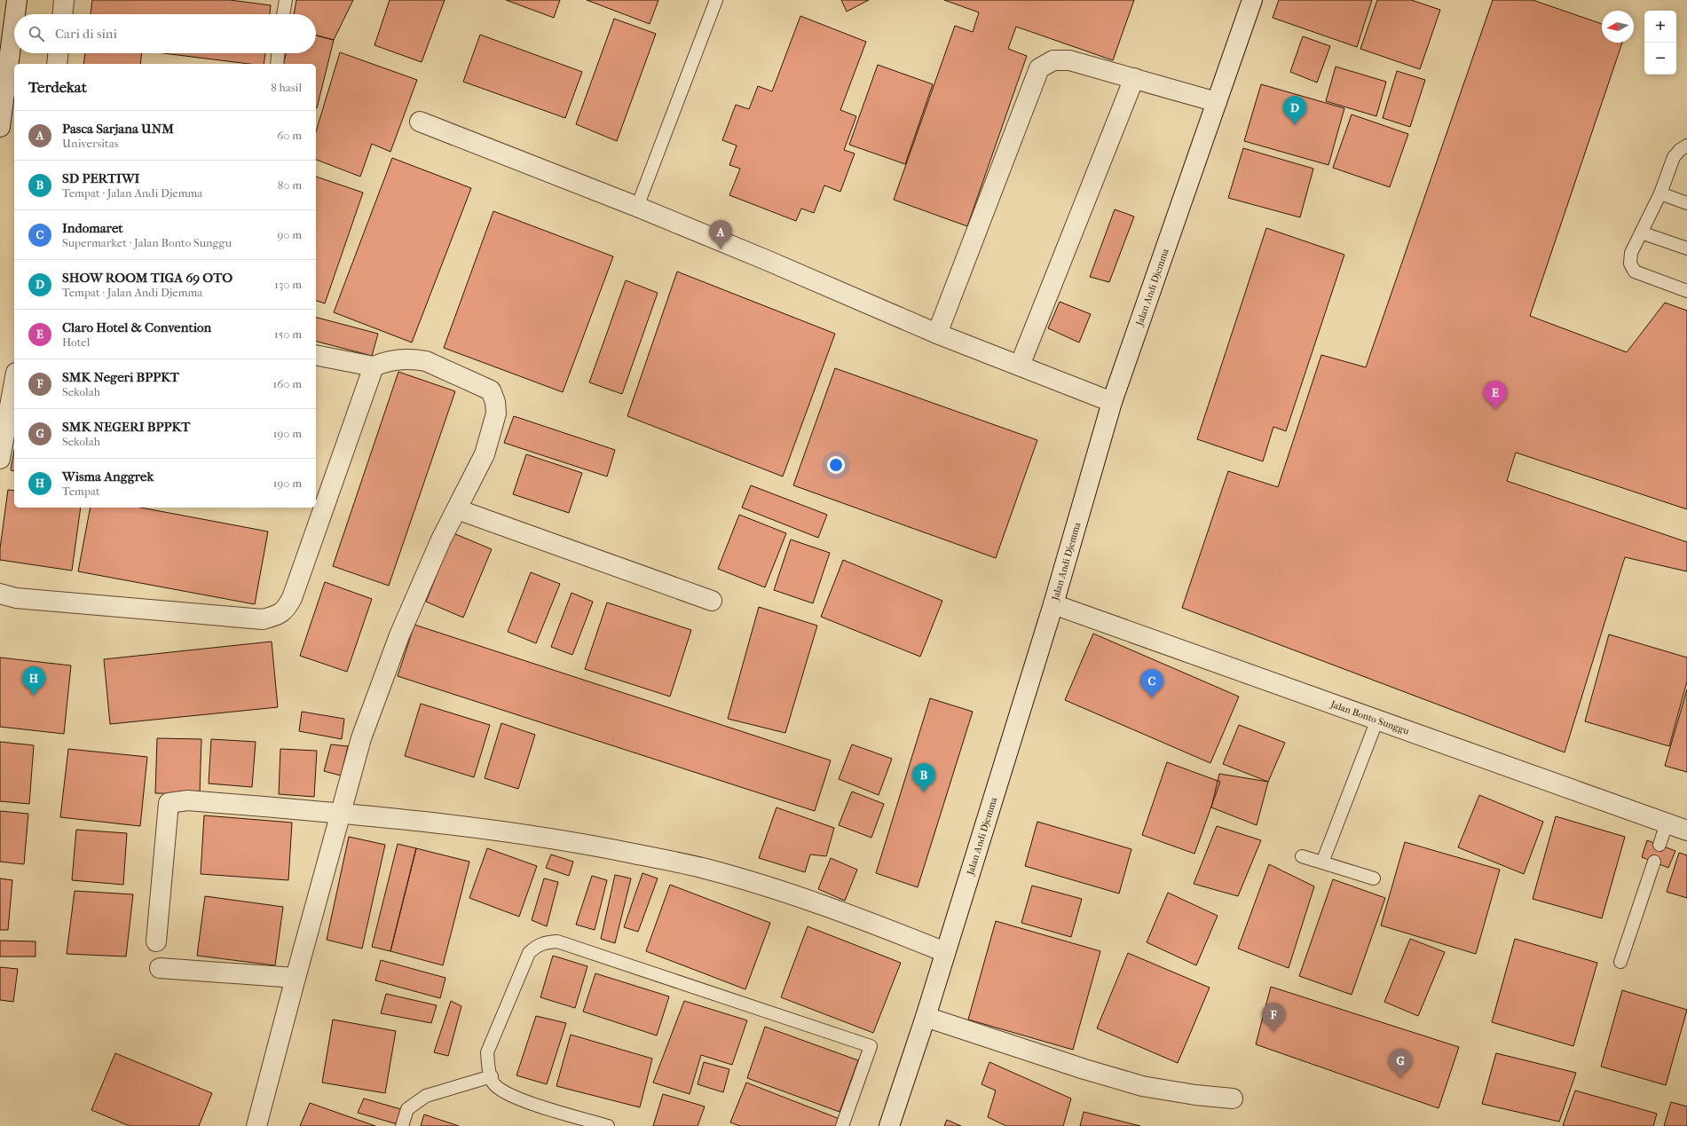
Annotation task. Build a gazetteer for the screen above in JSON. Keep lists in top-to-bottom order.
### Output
{
  "streets": {
    "street": ["Jalan Andi Djemma", "Jalan Bonto Sunggu"]
  },
  "crossings": [
    ["Jalan Andi Djemma", "Jalan Bonto Sunggu"]
  ],
  "north": "left",
  "page": {
    "map_buttons": ["+", "−"],
    "search": "Cari di sini",
    "heading": ["Terdekat", "8 hasil"],
    "pins": [
      "D",
      "A",
      "E",
      "H",
      "C",
      "B",
      "F",
      "G"
    ],
    "list": [
      {
        "mark": "A",
        "name": "Pasca Sarjana UNM",
        "note": "Universitas",
        "value": "60 m"
      },
      {
        "mark": "B",
        "name": "SD PERTIWI",
        "note": "Tempat · Jalan Andi Djemma",
        "value": "80 m"
      },
      {
        "mark": "C",
        "name": "Indomaret",
        "note": "Supermarket · Jalan Bonto Sunggu",
        "value": "90 m"
      },
      {
        "mark": "D",
        "name": "SHOW ROOM TIGA 69 OTO",
        "note": "Tempat · Jalan Andi Djemma",
        "value": "130 m"
      },
      {
        "mark": "E",
        "name": "Claro Hotel & Convention",
        "note": "Hotel",
        "value": "150 m"
      },
      {
        "mark": "F",
        "name": "SMK Negeri BPPKT",
        "note": "Sekolah",
        "value": "160 m"
      },
      {
        "mark": "G",
        "name": "SMK NEGERI BPPKT",
        "note": "Sekolah",
        "value": "190 m"
      },
      {
        "mark": "H",
        "name": "Wisma Anggrek",
        "note": "Tempat",
        "value": "190 m"
      }
    ]
  }
}
